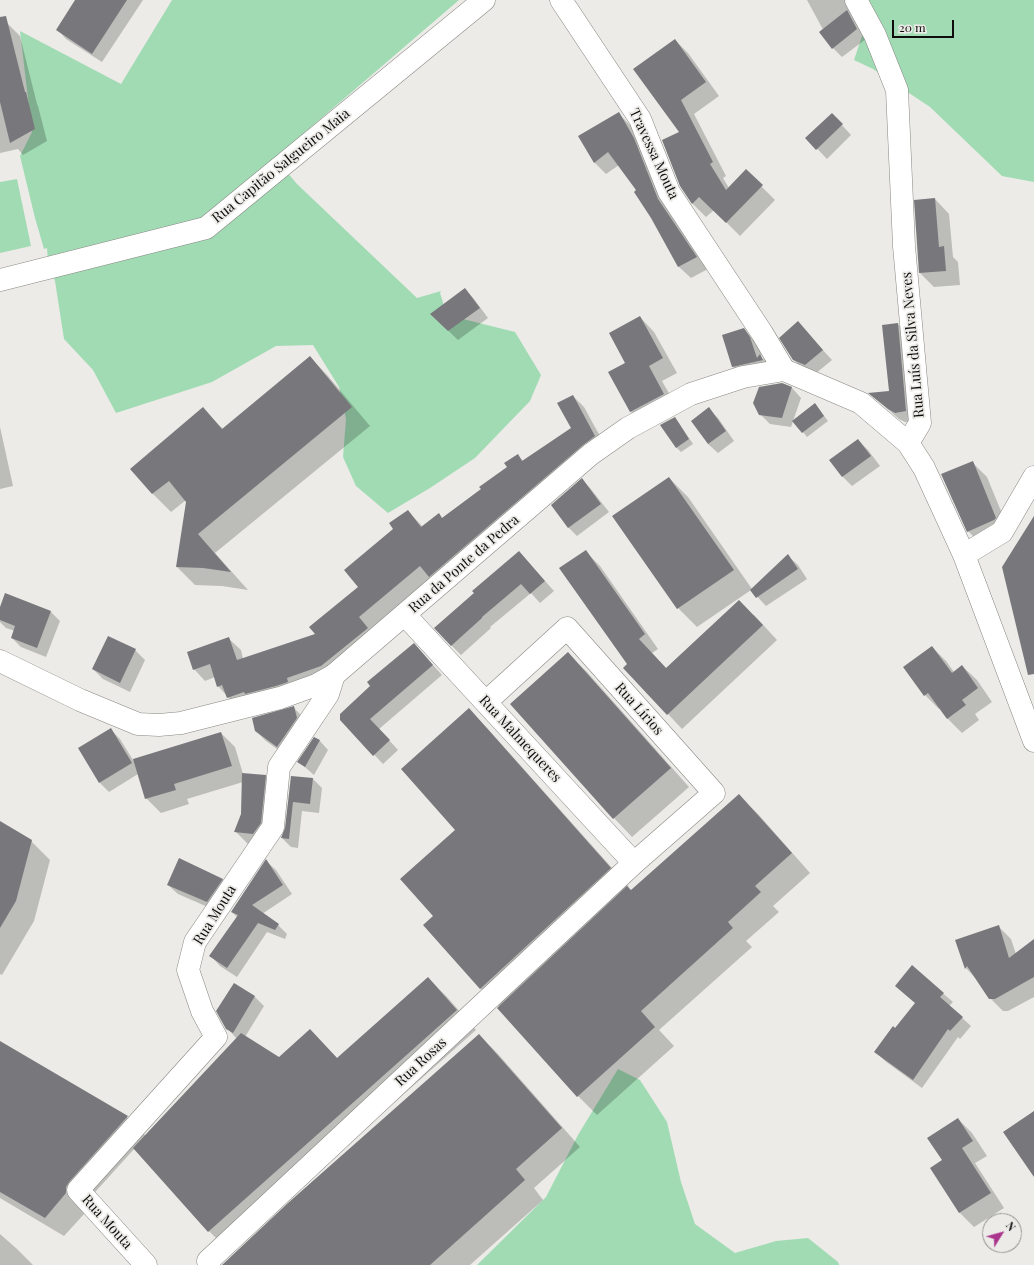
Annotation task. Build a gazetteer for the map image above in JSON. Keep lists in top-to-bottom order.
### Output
{
  "streets": {
    "street": [
      "Travessa Mouta",
      "Rua Capitão Salgueiro Maia",
      "Rua Luís da Silva Neves",
      "Rua da Ponte da Pedra",
      "Rua Lírios",
      "Rua Malmequeres",
      "Rua Mouta",
      "Rua Rosas"
    ]
  },
  "crossings": [
    ["Travessa Mouta", "Rua da Ponte da Pedra"],
    ["Rua da Ponte da Pedra", "Rua Malmequeres"],
    ["Rua da Ponte da Pedra", "Rua Mouta"],
    ["Rua Lírios", "Rua Malmequeres"],
    ["Rua Lírios", "Rua Rosas"],
    ["Rua Malmequeres", "Rua Rosas"]
  ],
  "scale_bar": "20 m",
  "north": "top right"
}
